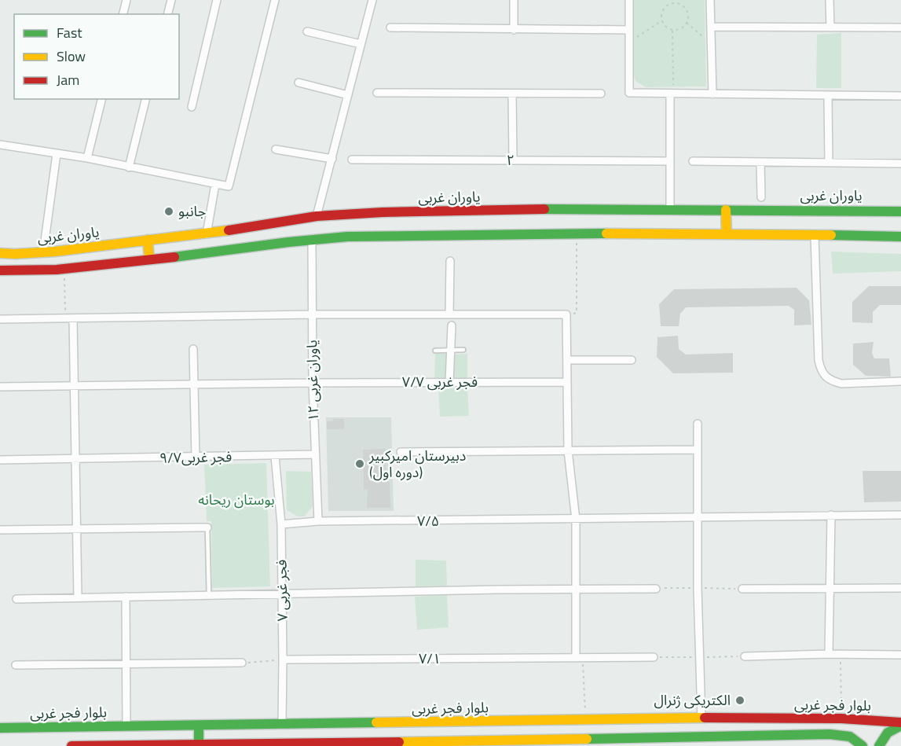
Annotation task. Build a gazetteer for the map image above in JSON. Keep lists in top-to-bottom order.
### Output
{
  "streets": {
    "main road": ["یاوران غربی", "بلوار فجر غربی"],
    "street": [
      "۲",
      "۱۲ یاوران غربی",
      "۷/۷ فجر غربی",
      "فجر غربی۹/۷",
      "۷/۵",
      "۷ فجر غربی",
      "۷/۱"
    ]
  },
  "crossings": [
    ["۱۲ یاوران غربی", "۷/۷ فجر غربی"],
    ["۱۲ یاوران غربی", "فجر غربی۹/۷"],
    ["۱۲ یاوران غربی", "۷/۵"],
    ["فجر غربی۹/۷", "۷ فجر غربی"],
    ["۷/۵", "۷ فجر غربی"],
    ["۷ فجر غربی", "۷/۱"],
    ["۷ فجر غربی", "بلوار فجر غربی"]
  ],
  "parks": ["بوستان ریحانه"],
  "places": ["جانبو", "دبیرستان امیرکبیر (دوره اول)", "الکتریکی ژنرال"],
  "legend": ["Fast", "Slow", "Jam"]
}
